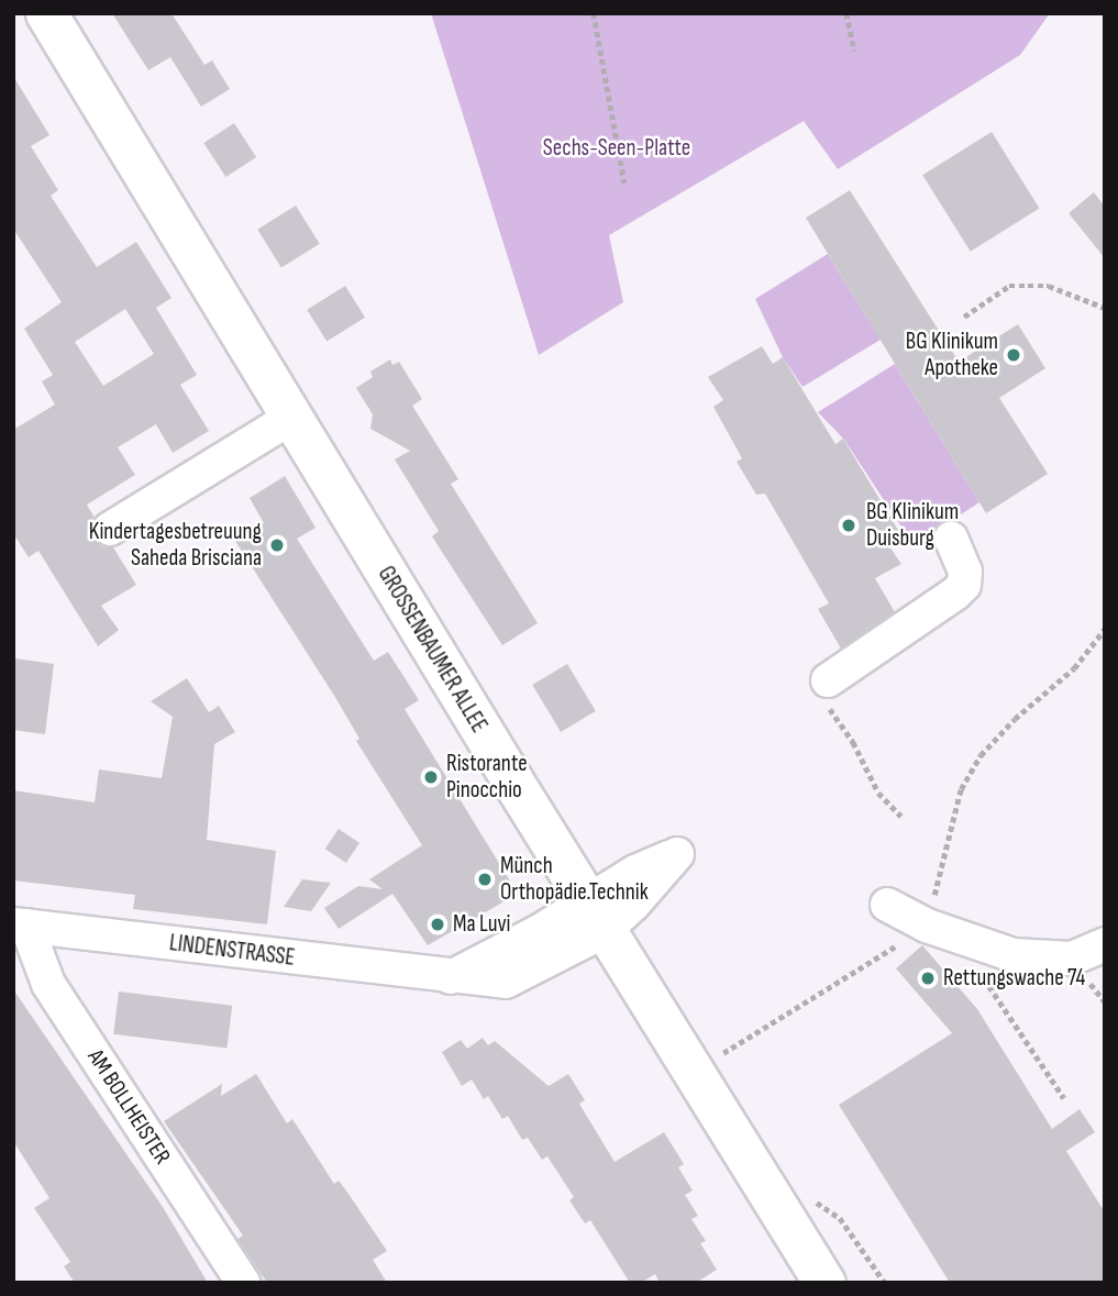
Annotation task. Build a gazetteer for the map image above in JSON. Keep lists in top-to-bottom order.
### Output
{
  "streets": {
    "main road": ["GROSSENBAUMER ALLEE"],
    "street": ["LINDENSTRASSE", "AM BOLLHEISTER"]
  },
  "crossings": [
    ["GROSSENBAUMER ALLEE", "LINDENSTRASSE"],
    ["LINDENSTRASSE", "AM BOLLHEISTER"]
  ],
  "parks": ["Sechs-Seen-Platte"],
  "places": [
    "BG Klinikum Apotheke",
    "BG Klinikum Duisburg",
    "Kindertagesbetreuung Saheda Brisciana",
    "Ristorante Pinocchio",
    "Münch Orthopädie.Technik",
    "Ma Luvi",
    "Rettungswache 74"
  ]
}
